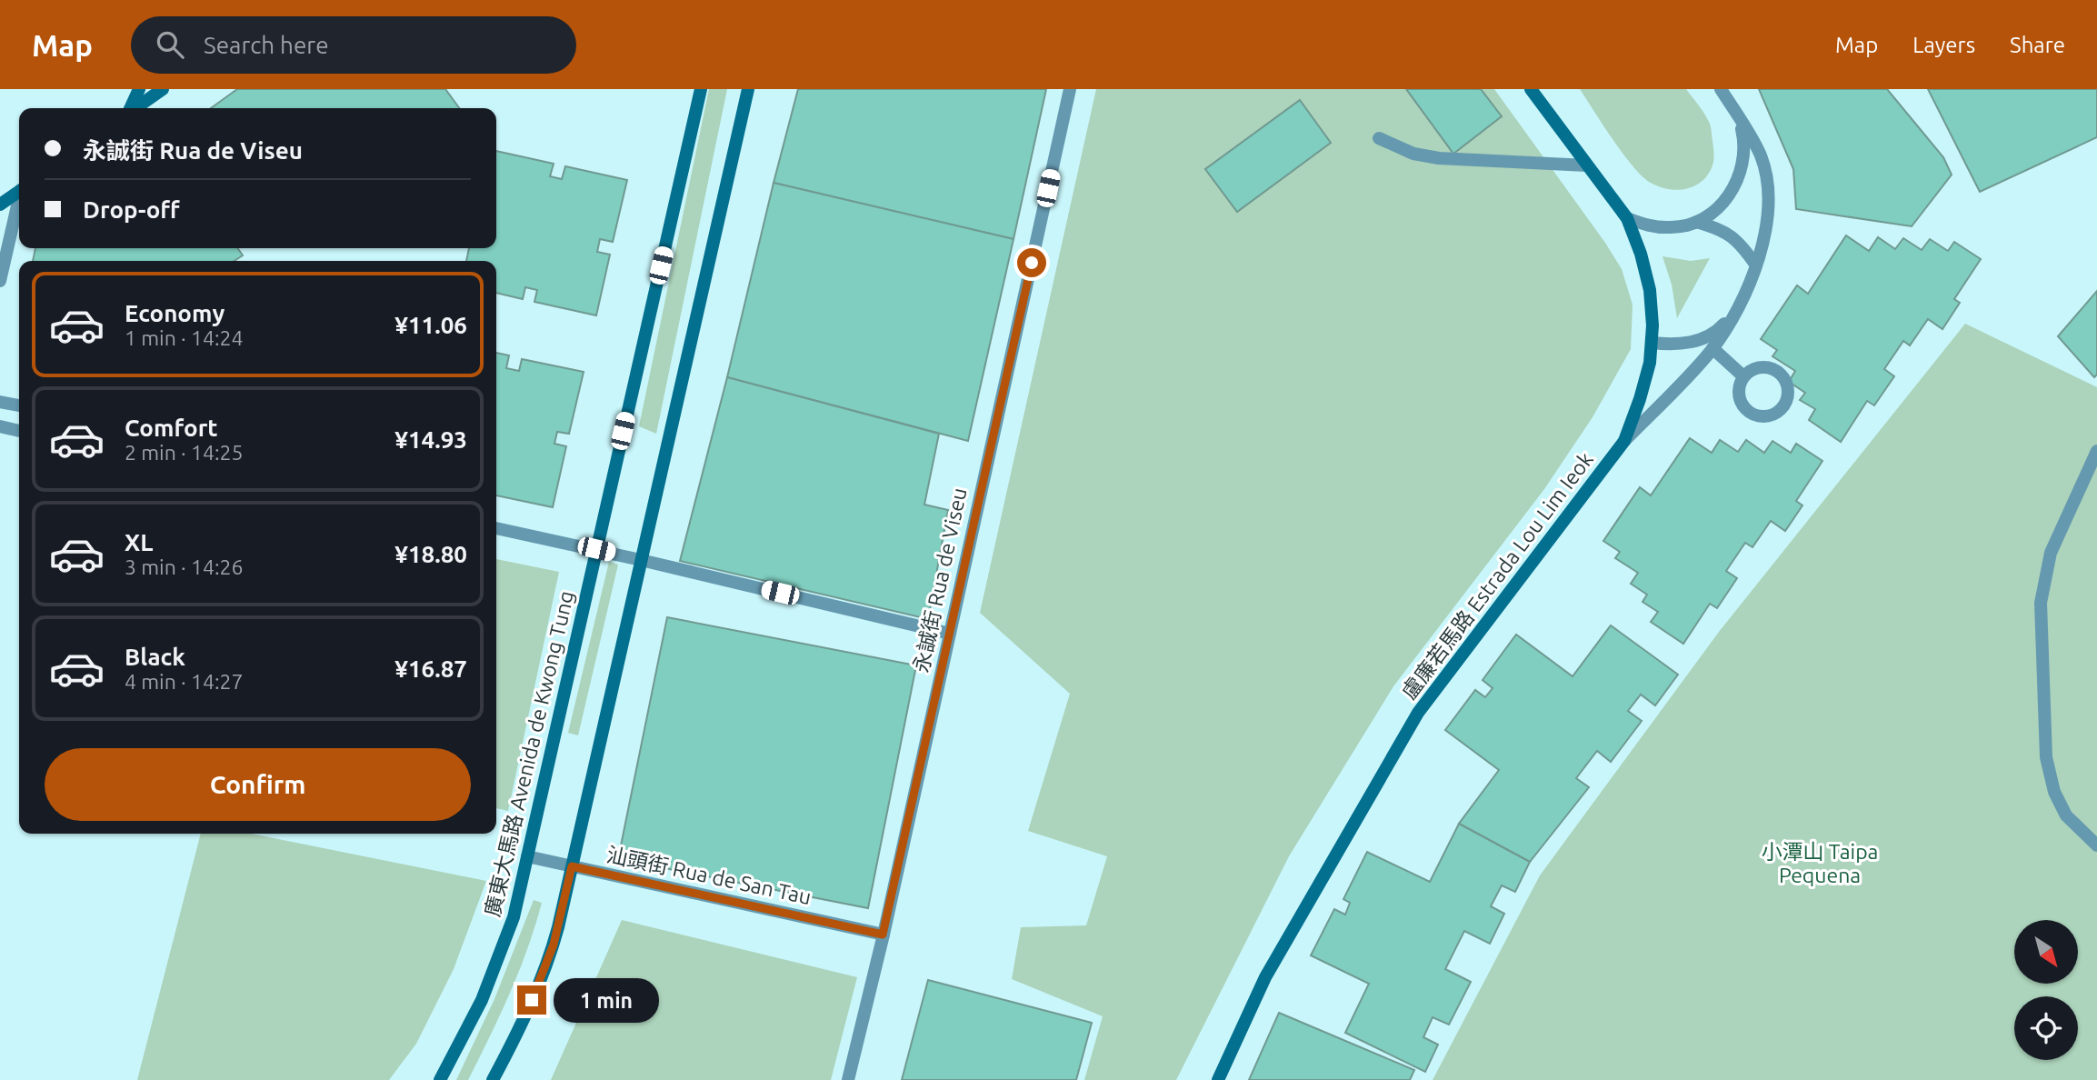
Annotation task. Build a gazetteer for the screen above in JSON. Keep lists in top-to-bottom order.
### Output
{
  "streets": {
    "main road": ["盧廉若馬路 Estrada Lou Lim Ieok", "廣東大馬路 Avenida de Kwong Tung"],
    "street": ["永誠街 Rua de Viseu", "汕頭街 Rua de San Tau"]
  },
  "crossings": [
    ["永誠街 Rua de Viseu", "汕頭街 Rua de San Tau"],
    ["廣東大馬路 Avenida de Kwong Tung", "汕頭街 Rua de San Tau"]
  ],
  "parks": ["小潭山 Taipa Pequena"],
  "north": "bottom right",
  "page": {
    "header": "Map",
    "search": "Search here",
    "nav": ["Map", "Layers", "Share"],
    "banner": ["永誠街 Rua de Viseu", "Drop-off"],
    "list": [
      {
        "name": "Economy",
        "note": "1 min · 14:24",
        "value": "¥11.06"
      },
      {
        "name": "Comfort",
        "note": "2 min · 14:25",
        "value": "¥14.93"
      },
      {
        "name": "XL",
        "note": "3 min · 14:26",
        "value": "¥18.80"
      },
      {
        "name": "Black",
        "note": "4 min · 14:27",
        "value": "¥16.87"
      }
    ],
    "buttons": "Confirm",
    "bubble": "1 min"
  }
}
